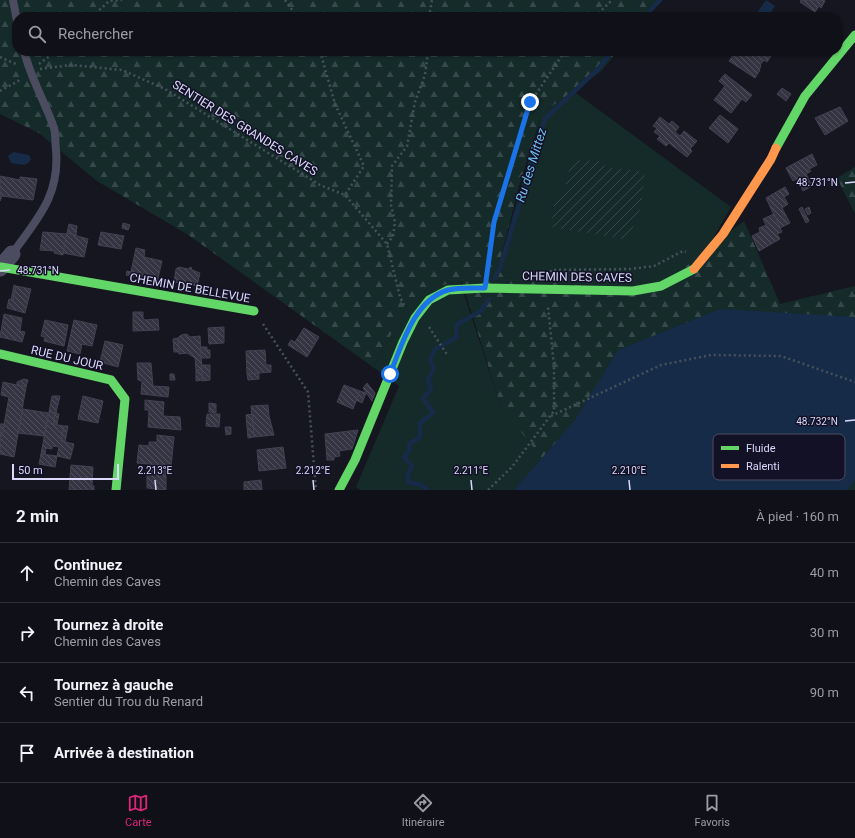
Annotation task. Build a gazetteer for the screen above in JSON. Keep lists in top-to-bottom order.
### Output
{
  "streets": {
    "street": ["CHEMIN DES CAVES", "CHEMIN DE BELLEVUE", "RUE DU JOUR"],
    "path": ["SENTIER DES GRANDES CAVES"]
  },
  "crossings": [
    ["SENTIER DES GRANDES CAVES", "CHEMIN DES CAVES"]
  ],
  "water": ["Ru des Mittez"],
  "legend": ["Fluide", "Ralenti"],
  "scale_bar": "50 m",
  "page": {
    "search": "Rechercher",
    "scale": "50 m",
    "heading": ["2 min", "À pied · 160 m"],
    "list": [
      ["Continuez", "Chemin des Caves", "40 m"],
      ["Tournez à droite", "Chemin des Caves", "30 m"],
      ["Tournez à gauche", "Sentier du Trou du Renard", "90 m"],
      "Arrivée à destination"
    ],
    "nav": ["Carte", "Itinéraire", "Favoris"]
  },
  "coordinates": [
    "48.731°N",
    "48.732°N",
    "2.213°E",
    "2.212°E",
    "2.211°E",
    "2.210°E"
  ]
}
